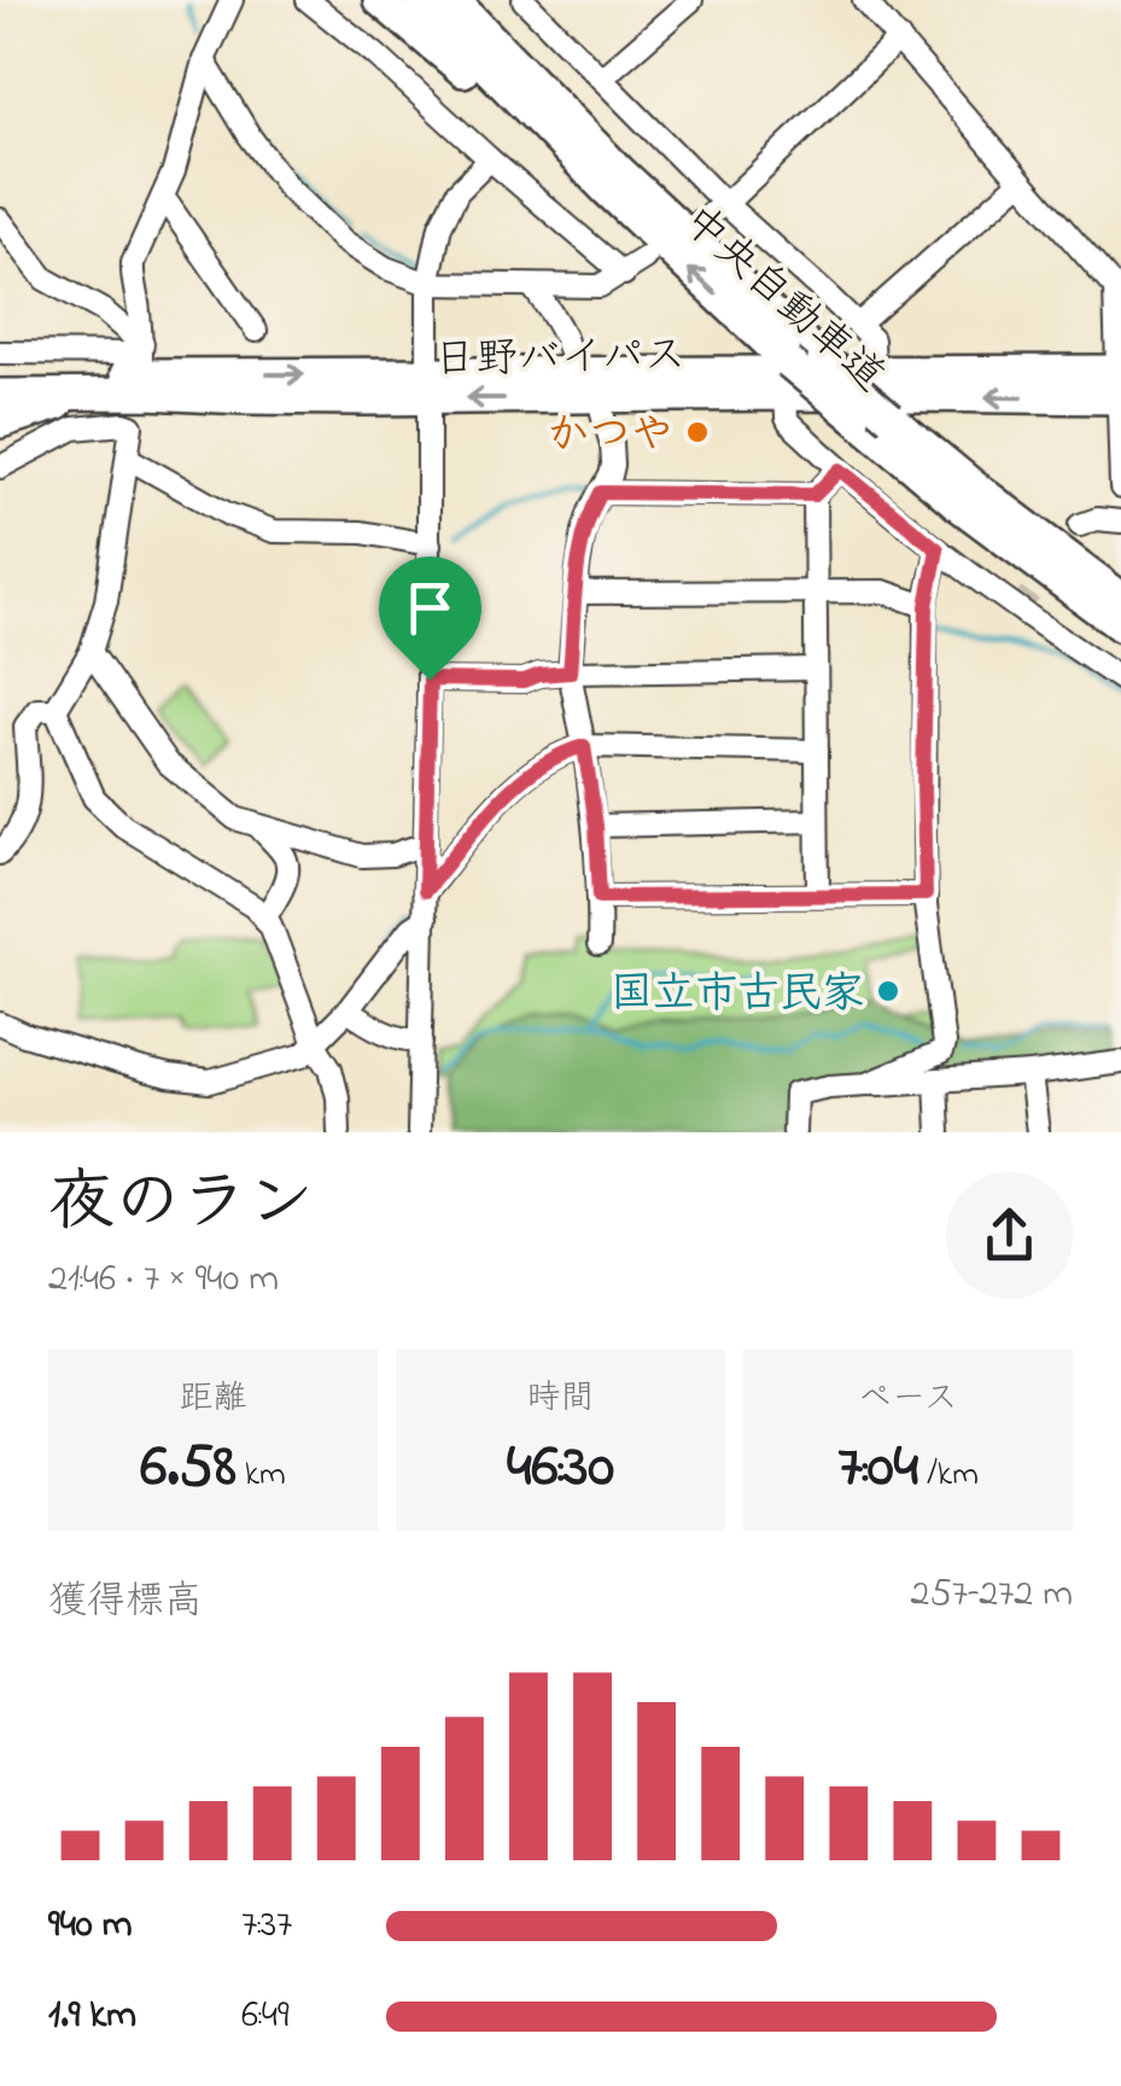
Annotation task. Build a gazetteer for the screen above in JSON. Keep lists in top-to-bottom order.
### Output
{
  "streets": {
    "highway": ["中央自動車道", "日野バイパス"]
  },
  "places": ["かつや", "国立市古民家"],
  "page": {
    "heading": ["夜のラン", "21:46 · 7 × 940 m"],
    "stats": [
      ["距離", "6.58 km"],
      ["時間", "46:30"],
      ["ペース", "7:04 /km"]
    ],
    "chart": ["獲得標高", "257–272 m"],
    "list": [
      {
        "name": "940 m",
        "note": "7:37"
      },
      {
        "name": "1.9 km",
        "note": "6:49"
      }
    ]
  }
}
